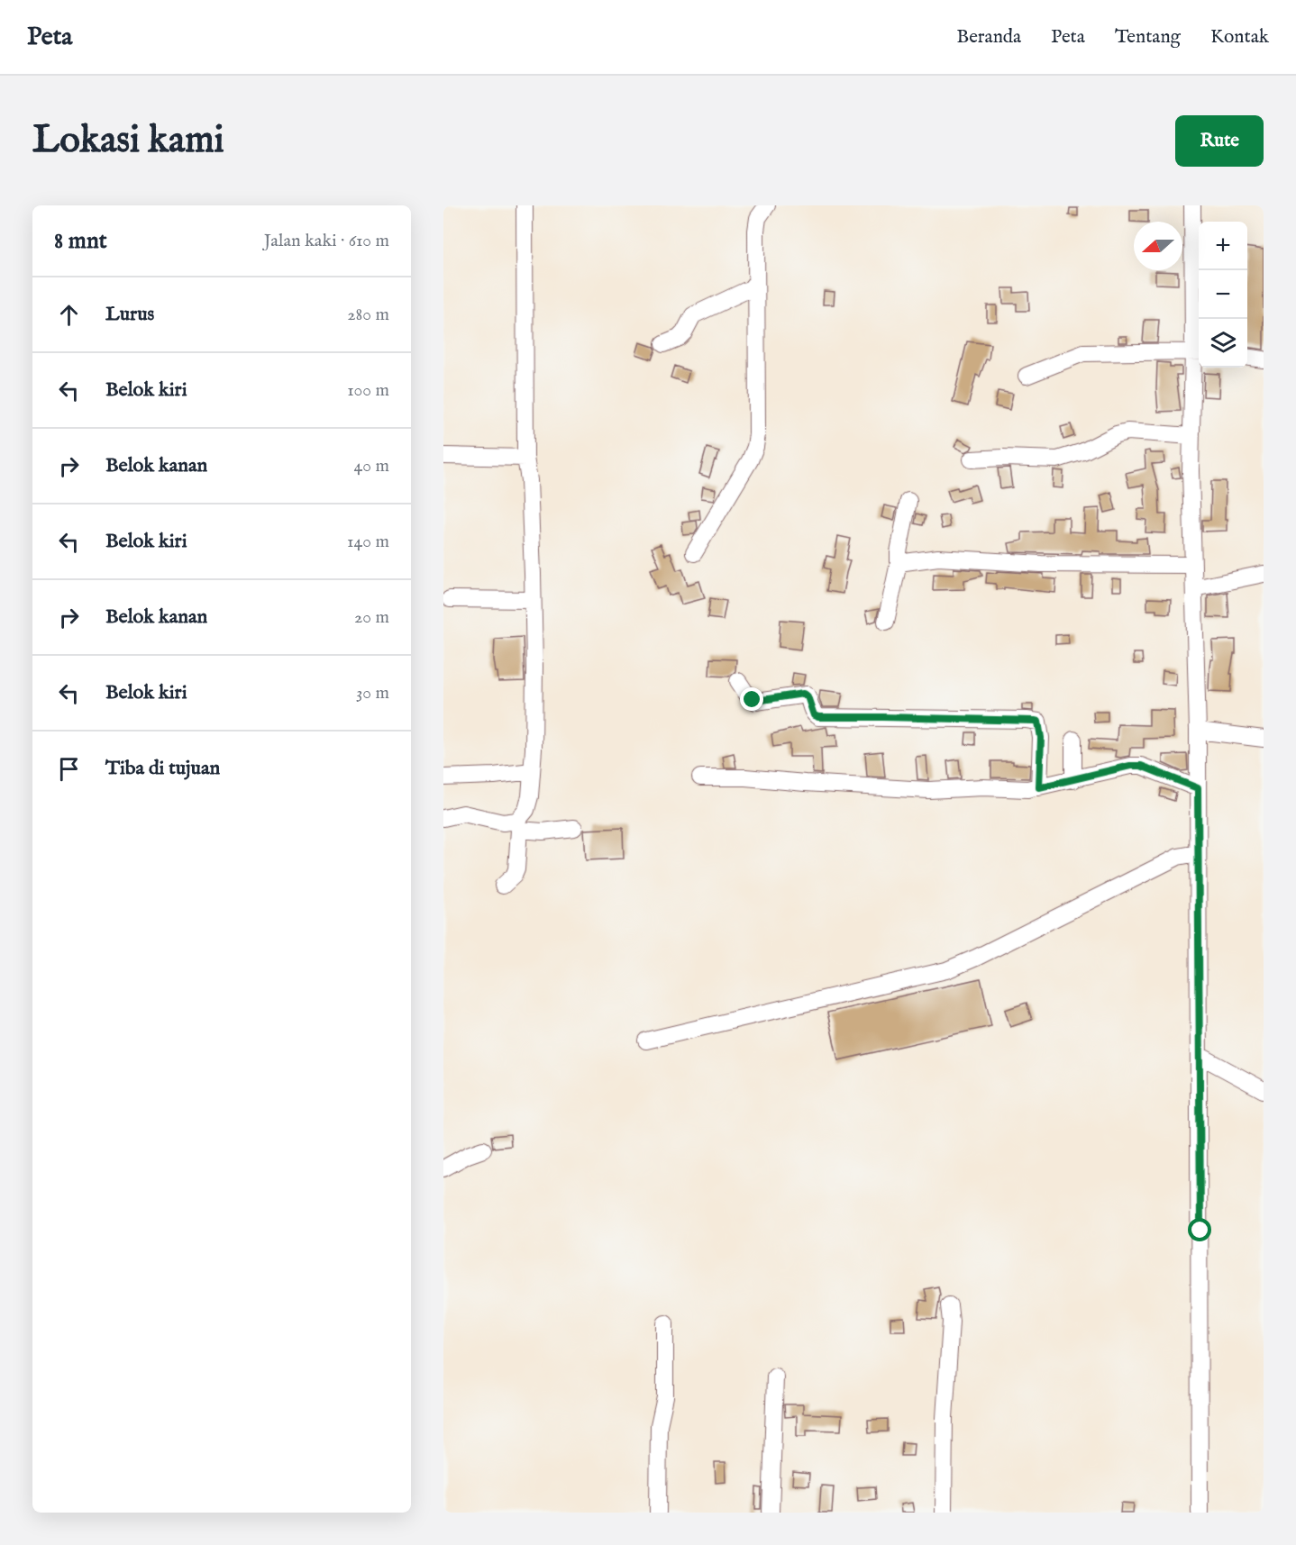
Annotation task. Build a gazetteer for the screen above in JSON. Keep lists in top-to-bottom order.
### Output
{
  "north": "left",
  "page": {
    "header": "Peta",
    "nav": [
      "Beranda",
      "Peta",
      "Tentang",
      "Kontak"
    ],
    "buttons": "Rute",
    "title": "Lokasi kami",
    "heading": ["8 mnt", "Jalan kaki · 610 m"],
    "map_buttons": ["+", "−"],
    "list": [
      ["Lurus", "280 m"],
      ["Belok kiri", "100 m"],
      ["Belok kanan", "40 m"],
      ["Belok kiri", "140 m"],
      ["Belok kanan", "20 m"],
      ["Belok kiri", "30 m"],
      "Tiba di tujuan"
    ]
  }
}
